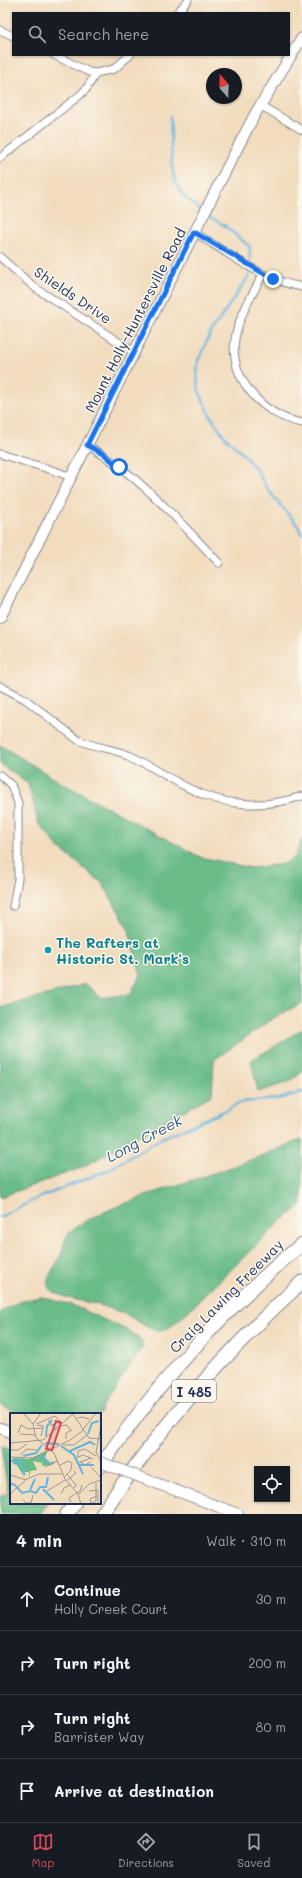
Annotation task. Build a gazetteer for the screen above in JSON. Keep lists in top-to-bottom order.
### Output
{
  "streets": {
    "highway": ["Craig Lawing Freeway", "I 485"],
    "main road": ["Mount Holly-Huntersville Road"],
    "street": ["Shields Drive"]
  },
  "crossings": [
    ["Shields Drive", "Mount Holly-Huntersville Road"]
  ],
  "water": ["Long Creek"],
  "places": ["The Rafters at Historic St. Mark's"],
  "north": "top",
  "page": {
    "search": "Search here",
    "heading": ["4 min", "Walk · 310 m"],
    "list": [
      ["Continue", "Holly Creek Court", "30 m"],
      ["Turn right", "200 m"],
      ["Turn right", "Barrister Way", "80 m"],
      "Arrive at destination"
    ],
    "nav": ["Map", "Directions", "Saved"]
  }
}
